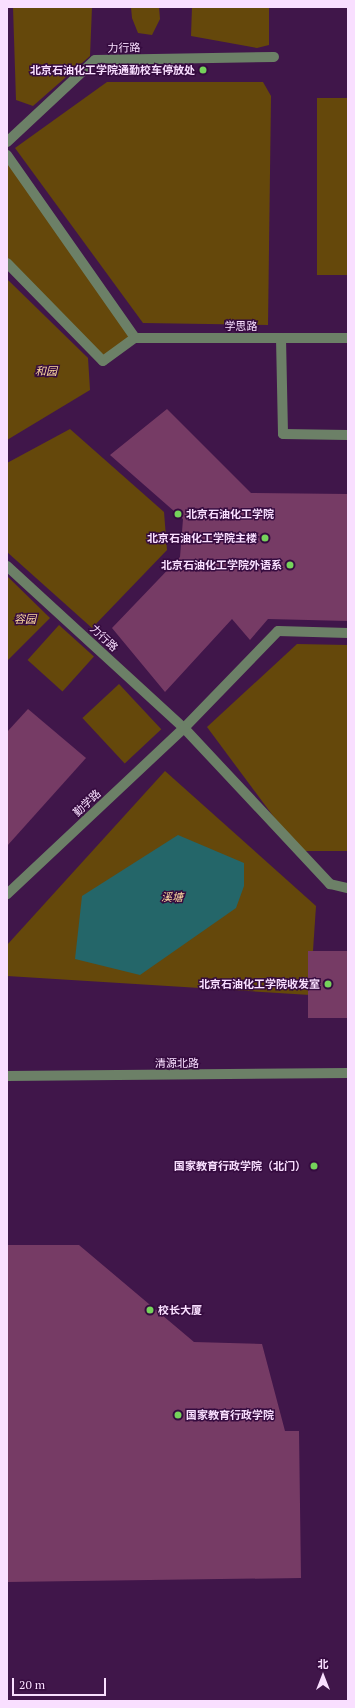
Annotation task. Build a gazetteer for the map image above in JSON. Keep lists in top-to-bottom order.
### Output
{
  "streets": {
    "street": [
      "力行路",
      "学思路",
      "勤学路",
      "清源北路"
    ]
  },
  "crossings": [
    ["力行路", "勤学路"]
  ],
  "parks": ["和园", "容园", "溪塘"],
  "places": [
    "北京石油化工学院通勤校车停放处",
    "北京石油化工学院",
    "北京石油化工学院主楼",
    "北京石油化工学院外语系",
    "北京石油化工学院收发室",
    "国家教育行政学院（北门）",
    "校长大厦",
    "国家教育行政学院"
  ],
  "scale_bar": "20 m",
  "north": "top"
}
